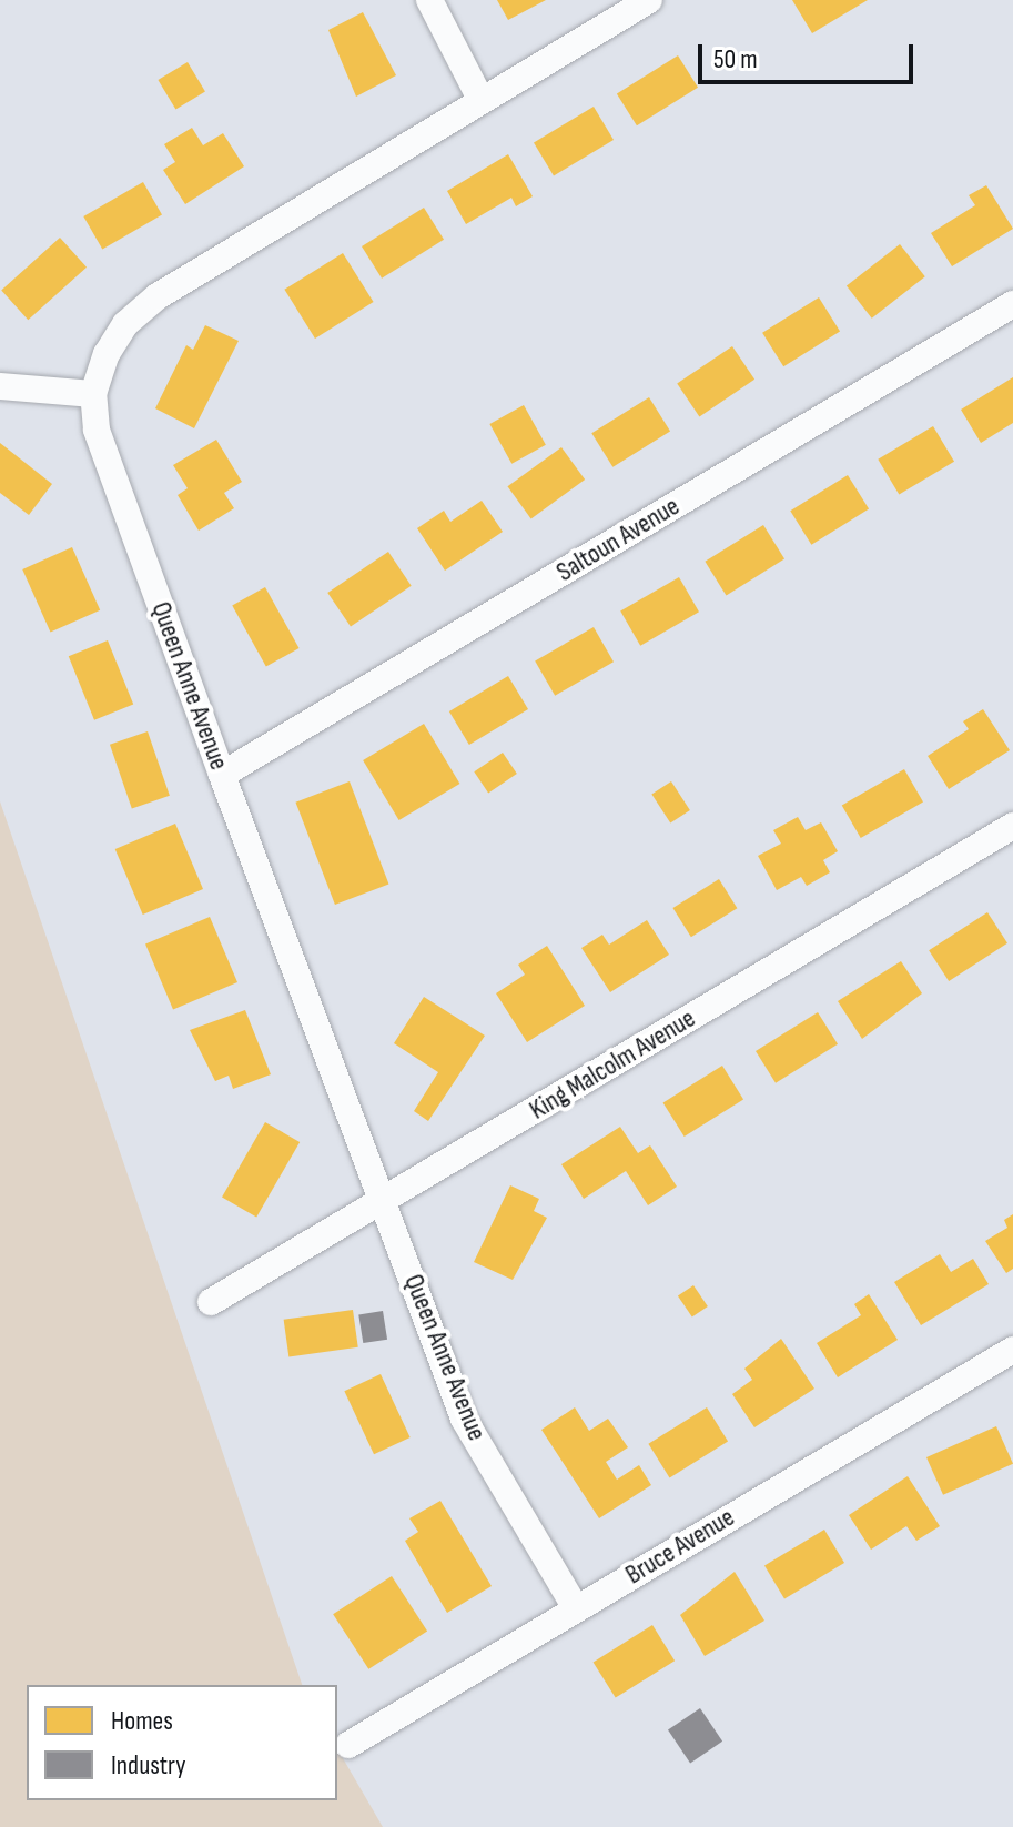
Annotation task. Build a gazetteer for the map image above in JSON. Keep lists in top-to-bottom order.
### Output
{
  "streets": {
    "street": [
      "Saltoun Avenue",
      "Queen Anne Avenue",
      "King Malcolm Avenue",
      "Bruce Avenue"
    ]
  },
  "crossings": [
    ["Saltoun Avenue", "Queen Anne Avenue"],
    ["Queen Anne Avenue", "King Malcolm Avenue"],
    ["Queen Anne Avenue", "Bruce Avenue"]
  ],
  "legend": ["Homes", "Industry"],
  "scale_bar": "50 m"
}
